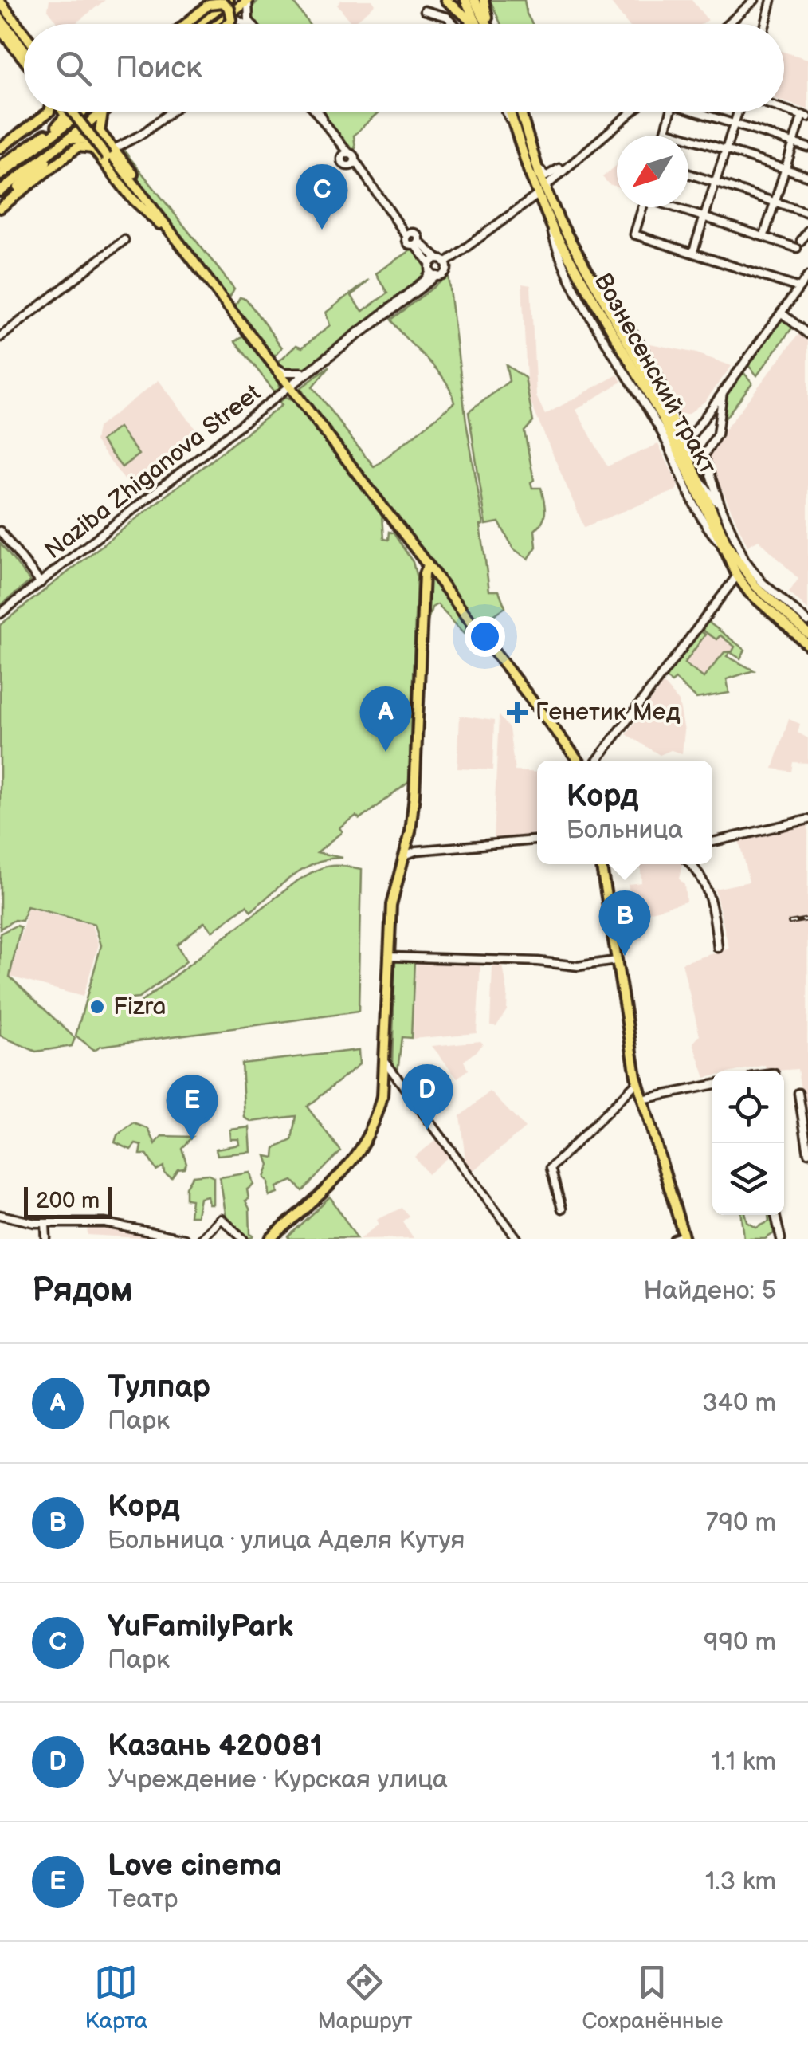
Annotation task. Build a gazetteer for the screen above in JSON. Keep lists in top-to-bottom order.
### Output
{
  "streets": {
    "main road": ["Вознесенский тракт"],
    "street": ["Naziba Zhiganova Street"]
  },
  "places": {
    "health": ["Генетик Мед"],
    "other": ["Fizra"]
  },
  "scale_bar": "200 m",
  "north": "bottom left",
  "page": {
    "search": "Поиск",
    "pins": [
      "C",
      "A",
      "B",
      "D",
      "E"
    ],
    "popup": ["Корд", "Больница"],
    "scale": "200 m",
    "heading": ["Рядом", "Найдено: 5"],
    "list": [
      {
        "mark": "A",
        "name": "Тулпар",
        "note": "Парк",
        "value": "340 m"
      },
      {
        "mark": "B",
        "name": "Корд",
        "note": "Больница · улица Аделя Кутуя",
        "value": "790 m"
      },
      {
        "mark": "C",
        "name": "YuFamilyPark",
        "note": "Парк",
        "value": "990 m"
      },
      {
        "mark": "D",
        "name": "Казань 420081",
        "note": "Учреждение · Курская улица",
        "value": "1.1 km"
      },
      {
        "mark": "E",
        "name": "Love cinema",
        "note": "Театр",
        "value": "1.3 km"
      }
    ],
    "nav": ["Карта", "Маршрут", "Сохранённые"]
  }
}
